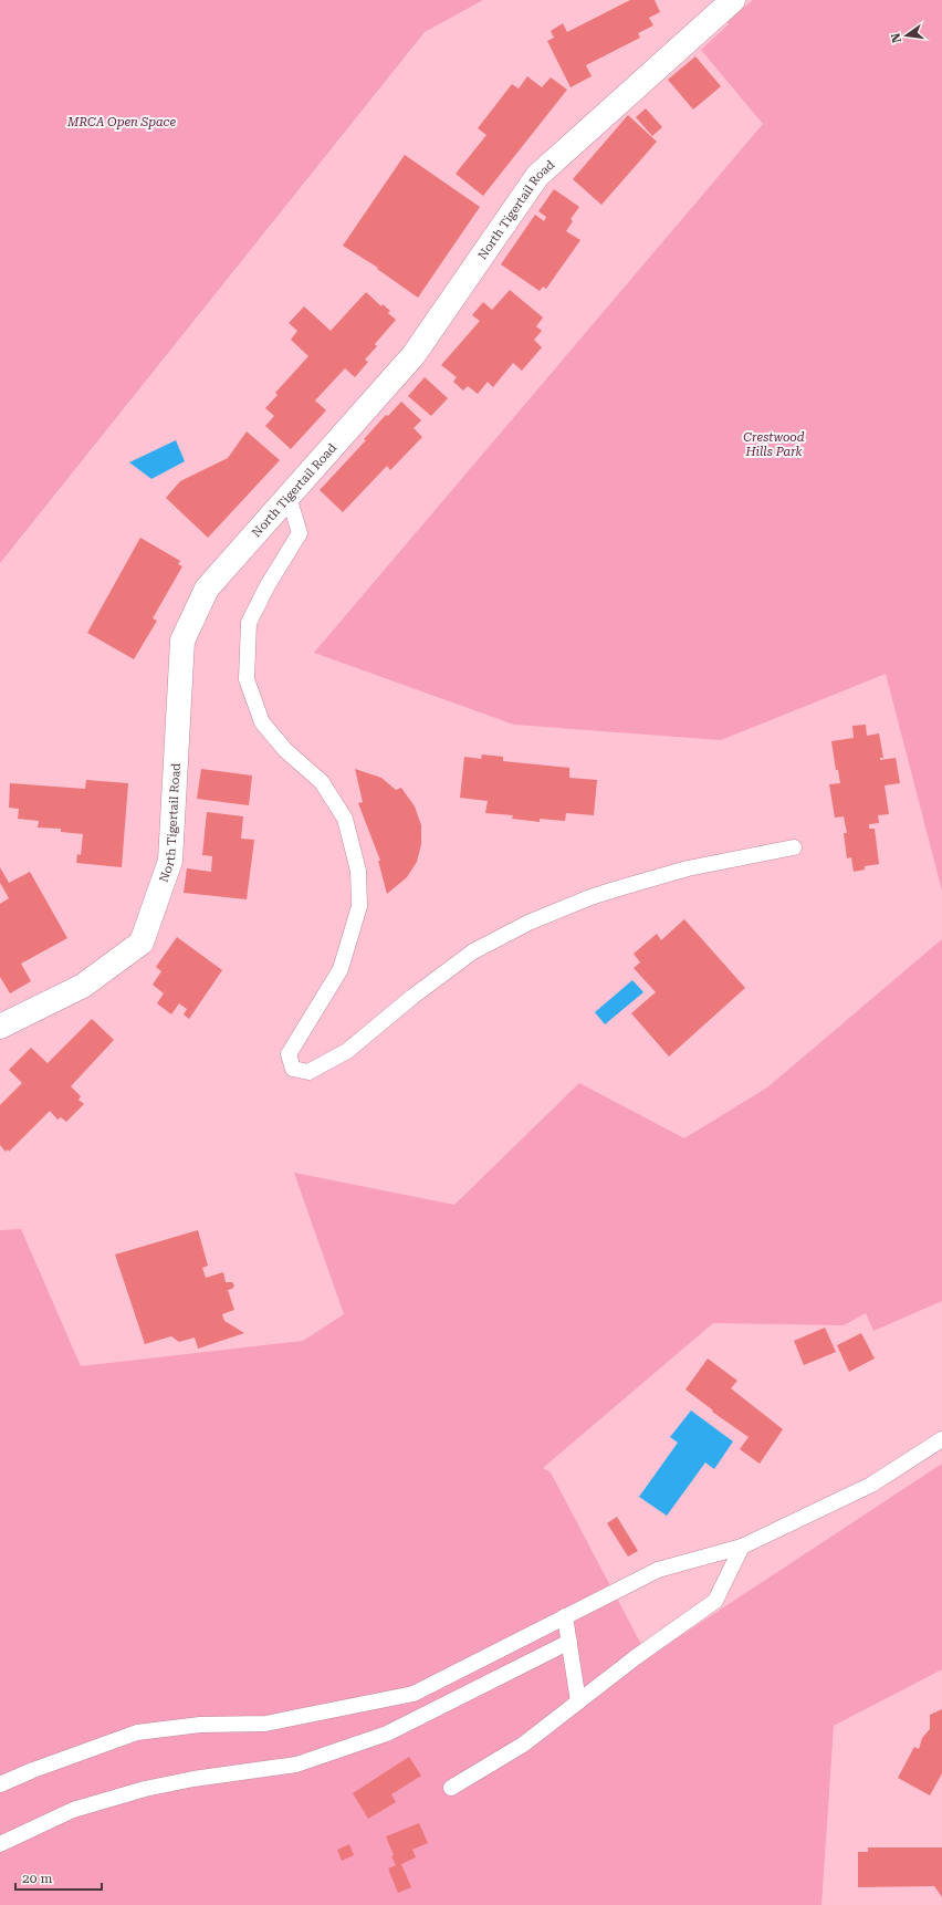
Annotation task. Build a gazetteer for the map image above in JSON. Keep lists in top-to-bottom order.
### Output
{
  "streets": {
    "street": ["North Tigertail Road"]
  },
  "parks": ["MRCA Open Space", "Crestwood Hills Park"],
  "scale_bar": "20 m",
  "north": "left"
}
